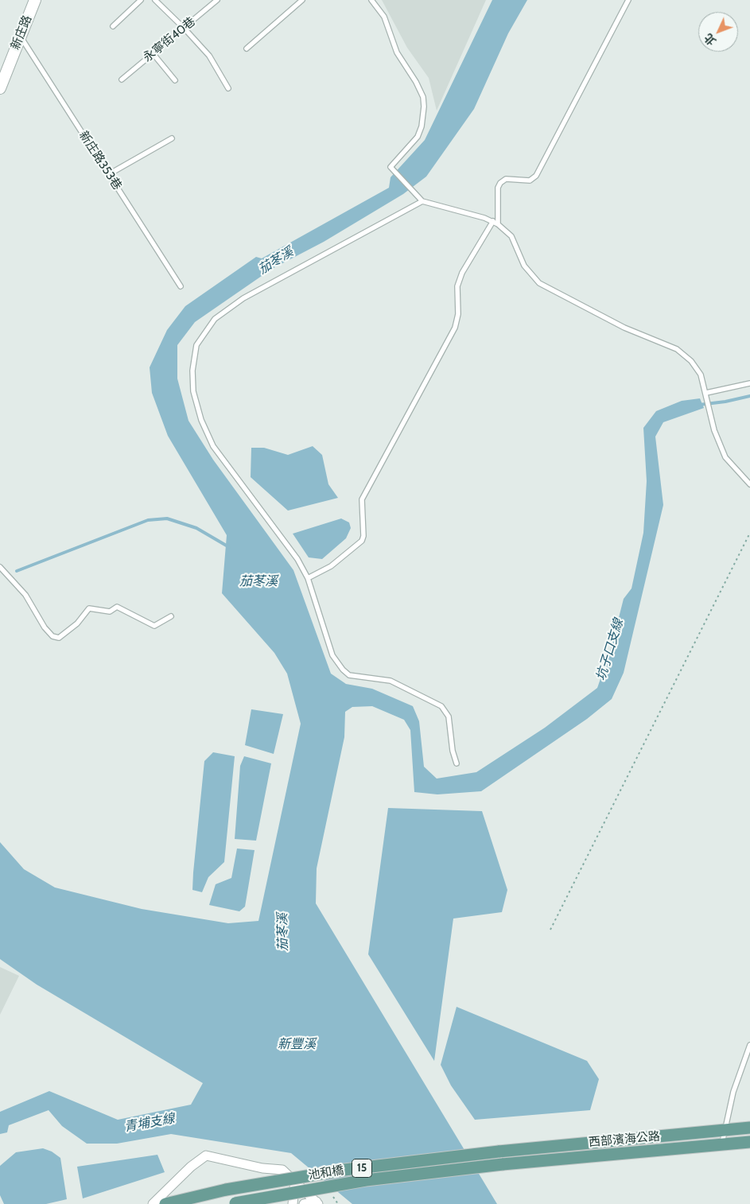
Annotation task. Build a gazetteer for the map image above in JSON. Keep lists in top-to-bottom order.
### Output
{
  "streets": {
    "main road": ["西部濱海公路", "15", "池和橋"],
    "street": ["新庄路"],
    "lane": ["永寧街40巷", "新庄路353巷"]
  },
  "crossings": [
    ["新庄路", "新庄路353巷"],
    ["西部濱海公路", "池和橋"]
  ],
  "water": [
    "茄苳溪",
    "坑子口支線",
    "新豐溪",
    "青埔支線"
  ],
  "north": "bottom left"
}
